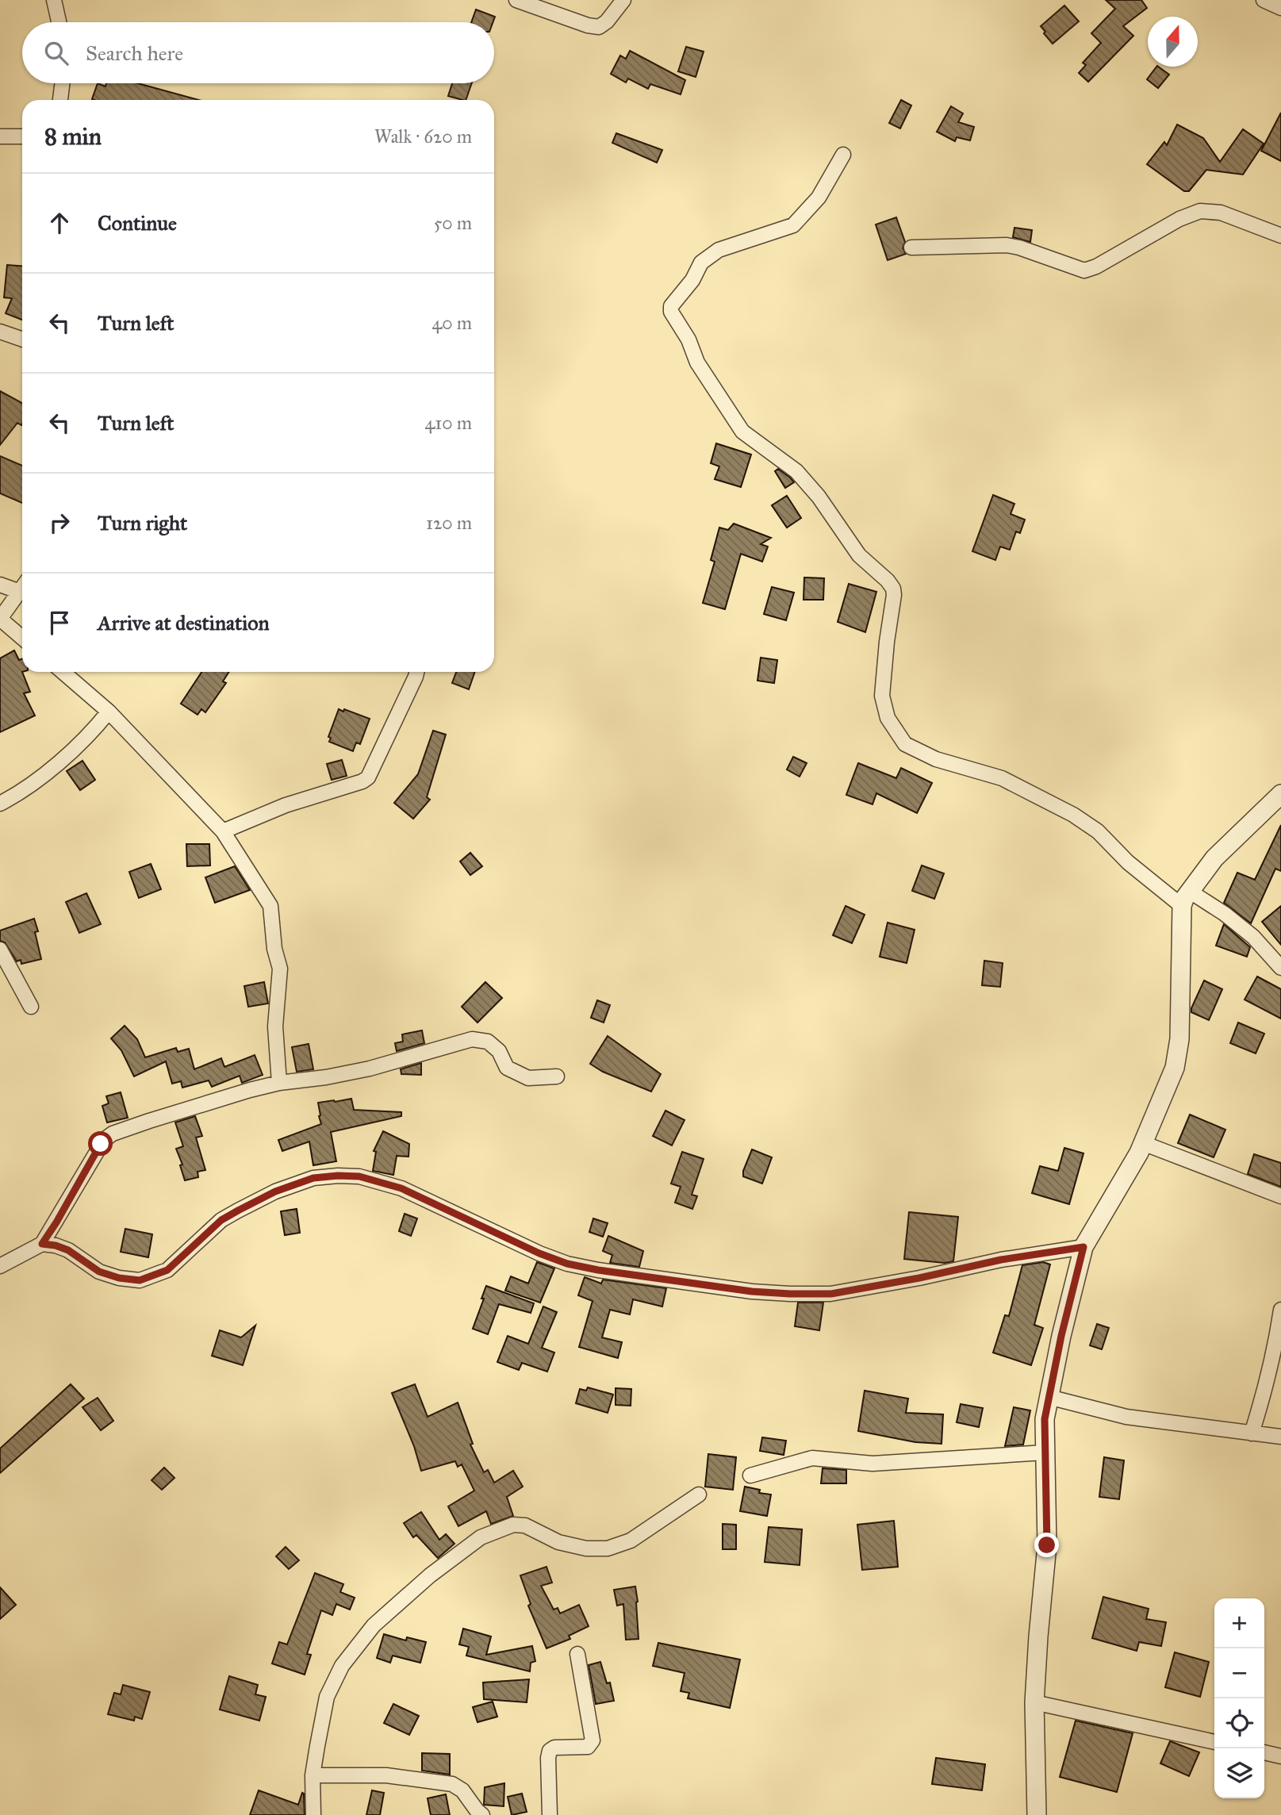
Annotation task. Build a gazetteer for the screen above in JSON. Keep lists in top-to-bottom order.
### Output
{
  "north": "top",
  "page": {
    "search": "Search here",
    "heading": ["8 min", "Walk · 620 m"],
    "list": [
      ["Continue", "50 m"],
      ["Turn left", "40 m"],
      ["Turn left", "410 m"],
      ["Turn right", "120 m"],
      "Arrive at destination"
    ],
    "map_buttons": ["+", "−"]
  }
}
